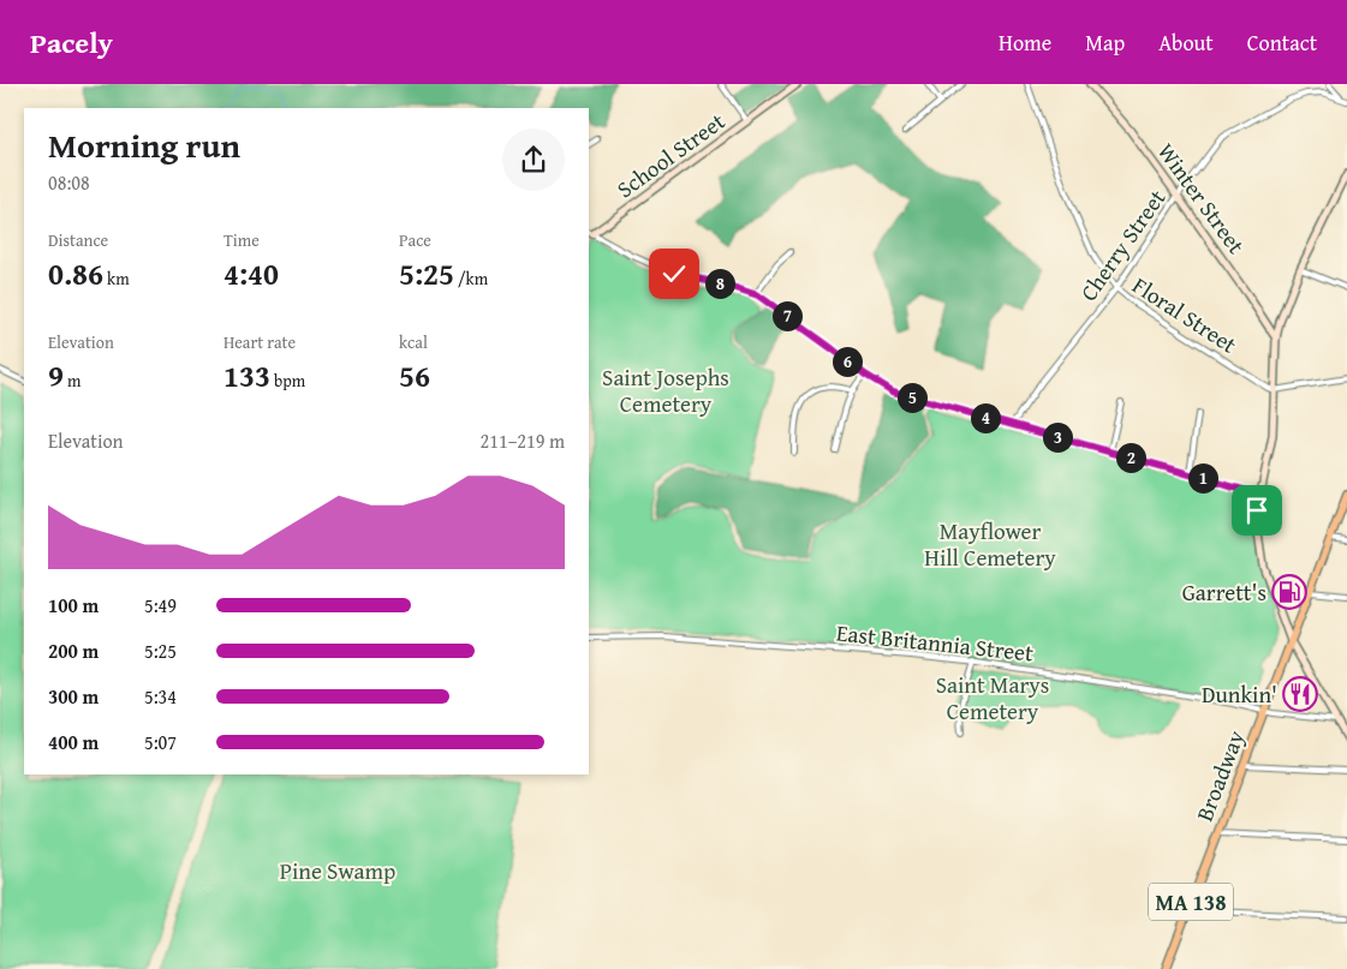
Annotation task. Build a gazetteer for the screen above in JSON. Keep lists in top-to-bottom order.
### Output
{
  "streets": {
    "main road": ["Broadway", "MA 138"],
    "street": [
      "School Street",
      "Winter Street",
      "Cherry Street",
      "Floral Street",
      "East Britannia Street"
    ]
  },
  "crossings": [
    ["Winter Street", "Cherry Street"],
    ["Cherry Street", "Floral Street"],
    ["East Britannia Street", "Broadway"]
  ],
  "parks": [
    "Saint Josephs Cemetery",
    "Mayflower Hill Cemetery",
    "Saint Marys Cemetery",
    "Pine Swamp"
  ],
  "places": {
    "fuel station": ["Garrett's"],
    "restaurant": ["Dunkin'"]
  },
  "page": {
    "header": "Pacely",
    "nav": [
      "Home",
      "Map",
      "About",
      "Contact"
    ],
    "heading": ["Morning run", "08:08"],
    "stats": [
      ["Distance", "0.86 km"],
      ["Time", "4:40"],
      ["Pace", "5:25 /km"],
      ["Elevation", "9 m"],
      ["Heart rate", "133 bpm"],
      ["kcal", "56"]
    ],
    "pins": [
      "8",
      "7",
      "6",
      "5",
      "4",
      "3",
      "2",
      "1"
    ],
    "chart": ["Elevation", "211–219 m"],
    "list": [
      {
        "name": "100 m",
        "note": "5:49"
      },
      {
        "name": "200 m",
        "note": "5:25"
      },
      {
        "name": "300 m",
        "note": "5:34"
      },
      {
        "name": "400 m",
        "note": "5:07"
      }
    ]
  }
}
